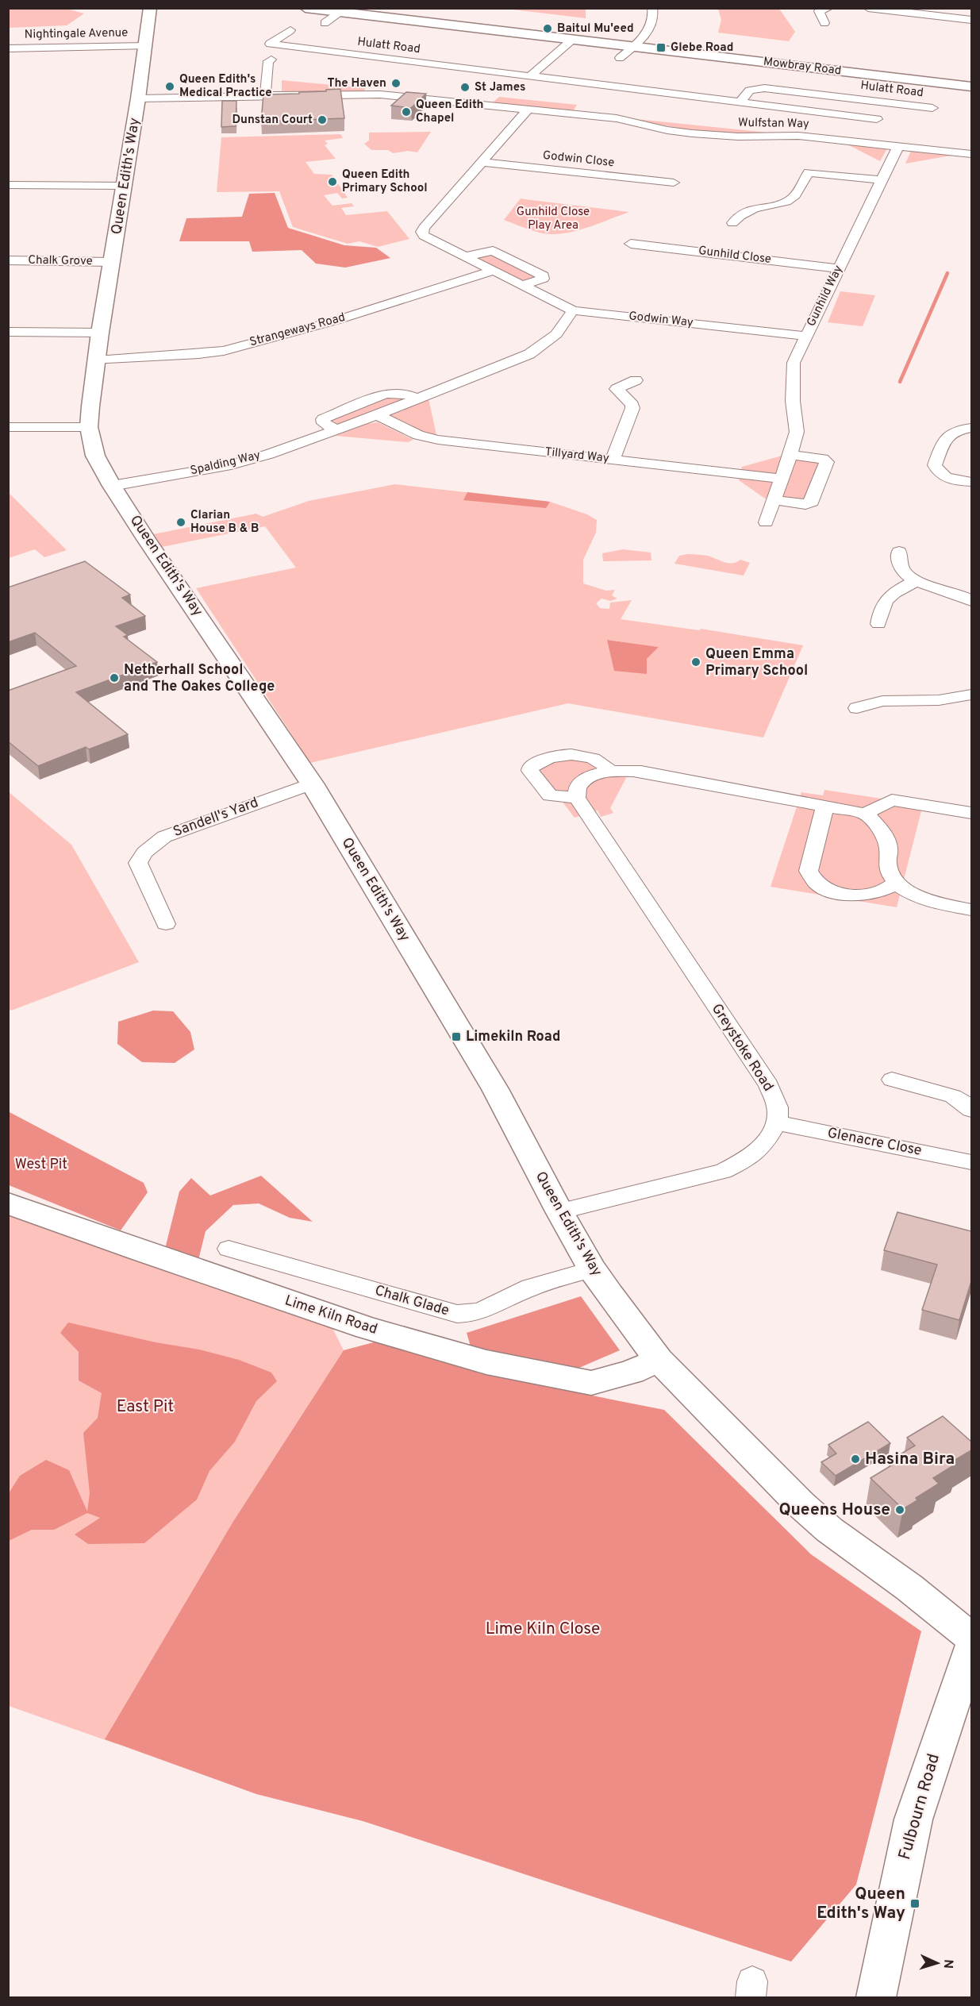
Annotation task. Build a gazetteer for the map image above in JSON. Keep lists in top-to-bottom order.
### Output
{
  "streets": {
    "street": [
      "Nightingale Avenue",
      "Hulatt Road",
      "Mowbray Road",
      "Wulfstan Way",
      "Godwin Close",
      "Queen Edith's Way",
      "Gunhild Close",
      "Chalk Grove",
      "Gunhild Way",
      "Godwin Way",
      "Strangeways Road",
      "Tillyard Way",
      "Spalding Way",
      "Sandell's Yard",
      "Greystoke Road",
      "Glenacre Close",
      "Chalk Glade",
      "Lime Kiln Road",
      "Fulbourn Road"
    ]
  },
  "crossings": [
    ["Nightingale Avenue", "Queen Edith's Way"],
    ["Wulfstan Way", "Queen Edith's Way"],
    ["Wulfstan Way", "Gunhild Way"],
    ["Wulfstan Way", "Godwin Way"],
    ["Godwin Close", "Godwin Way"],
    ["Queen Edith's Way", "Chalk Grove"],
    ["Queen Edith's Way", "Strangeways Road"],
    ["Queen Edith's Way", "Spalding Way"],
    ["Queen Edith's Way", "Sandell's Yard"],
    ["Queen Edith's Way", "Chalk Glade"],
    ["Queen Edith's Way", "Lime Kiln Road"],
    ["Gunhild Close", "Gunhild Way"],
    ["Gunhild Way", "Godwin Way"],
    ["Gunhild Way", "Tillyard Way"],
    ["Godwin Way", "Strangeways Road"],
    ["Godwin Way", "Spalding Way"],
    ["Tillyard Way", "Spalding Way"],
    ["Greystoke Road", "Glenacre Close"]
  ],
  "parks": [
    "Gunhild Close Play Area",
    "West Pit",
    "East Pit",
    "Lime Kiln Close"
  ],
  "places": {
    "other": [
      "Baitul Mu'eed",
      "The Haven",
      "Queen Edith's Medical Practice",
      "St James",
      "Queen Edith Chapel",
      "Dunstan Court",
      "Queen Edith Primary School",
      "Clarian House B & B",
      "Queen Emma Primary School",
      "Netherhall School and The Oakes College",
      "Hasina Bira",
      "Queens House"
    ],
    "transit": ["Glebe Road", "Limekiln Road", "Queen Edith's Way"]
  },
  "north": "right"
}
